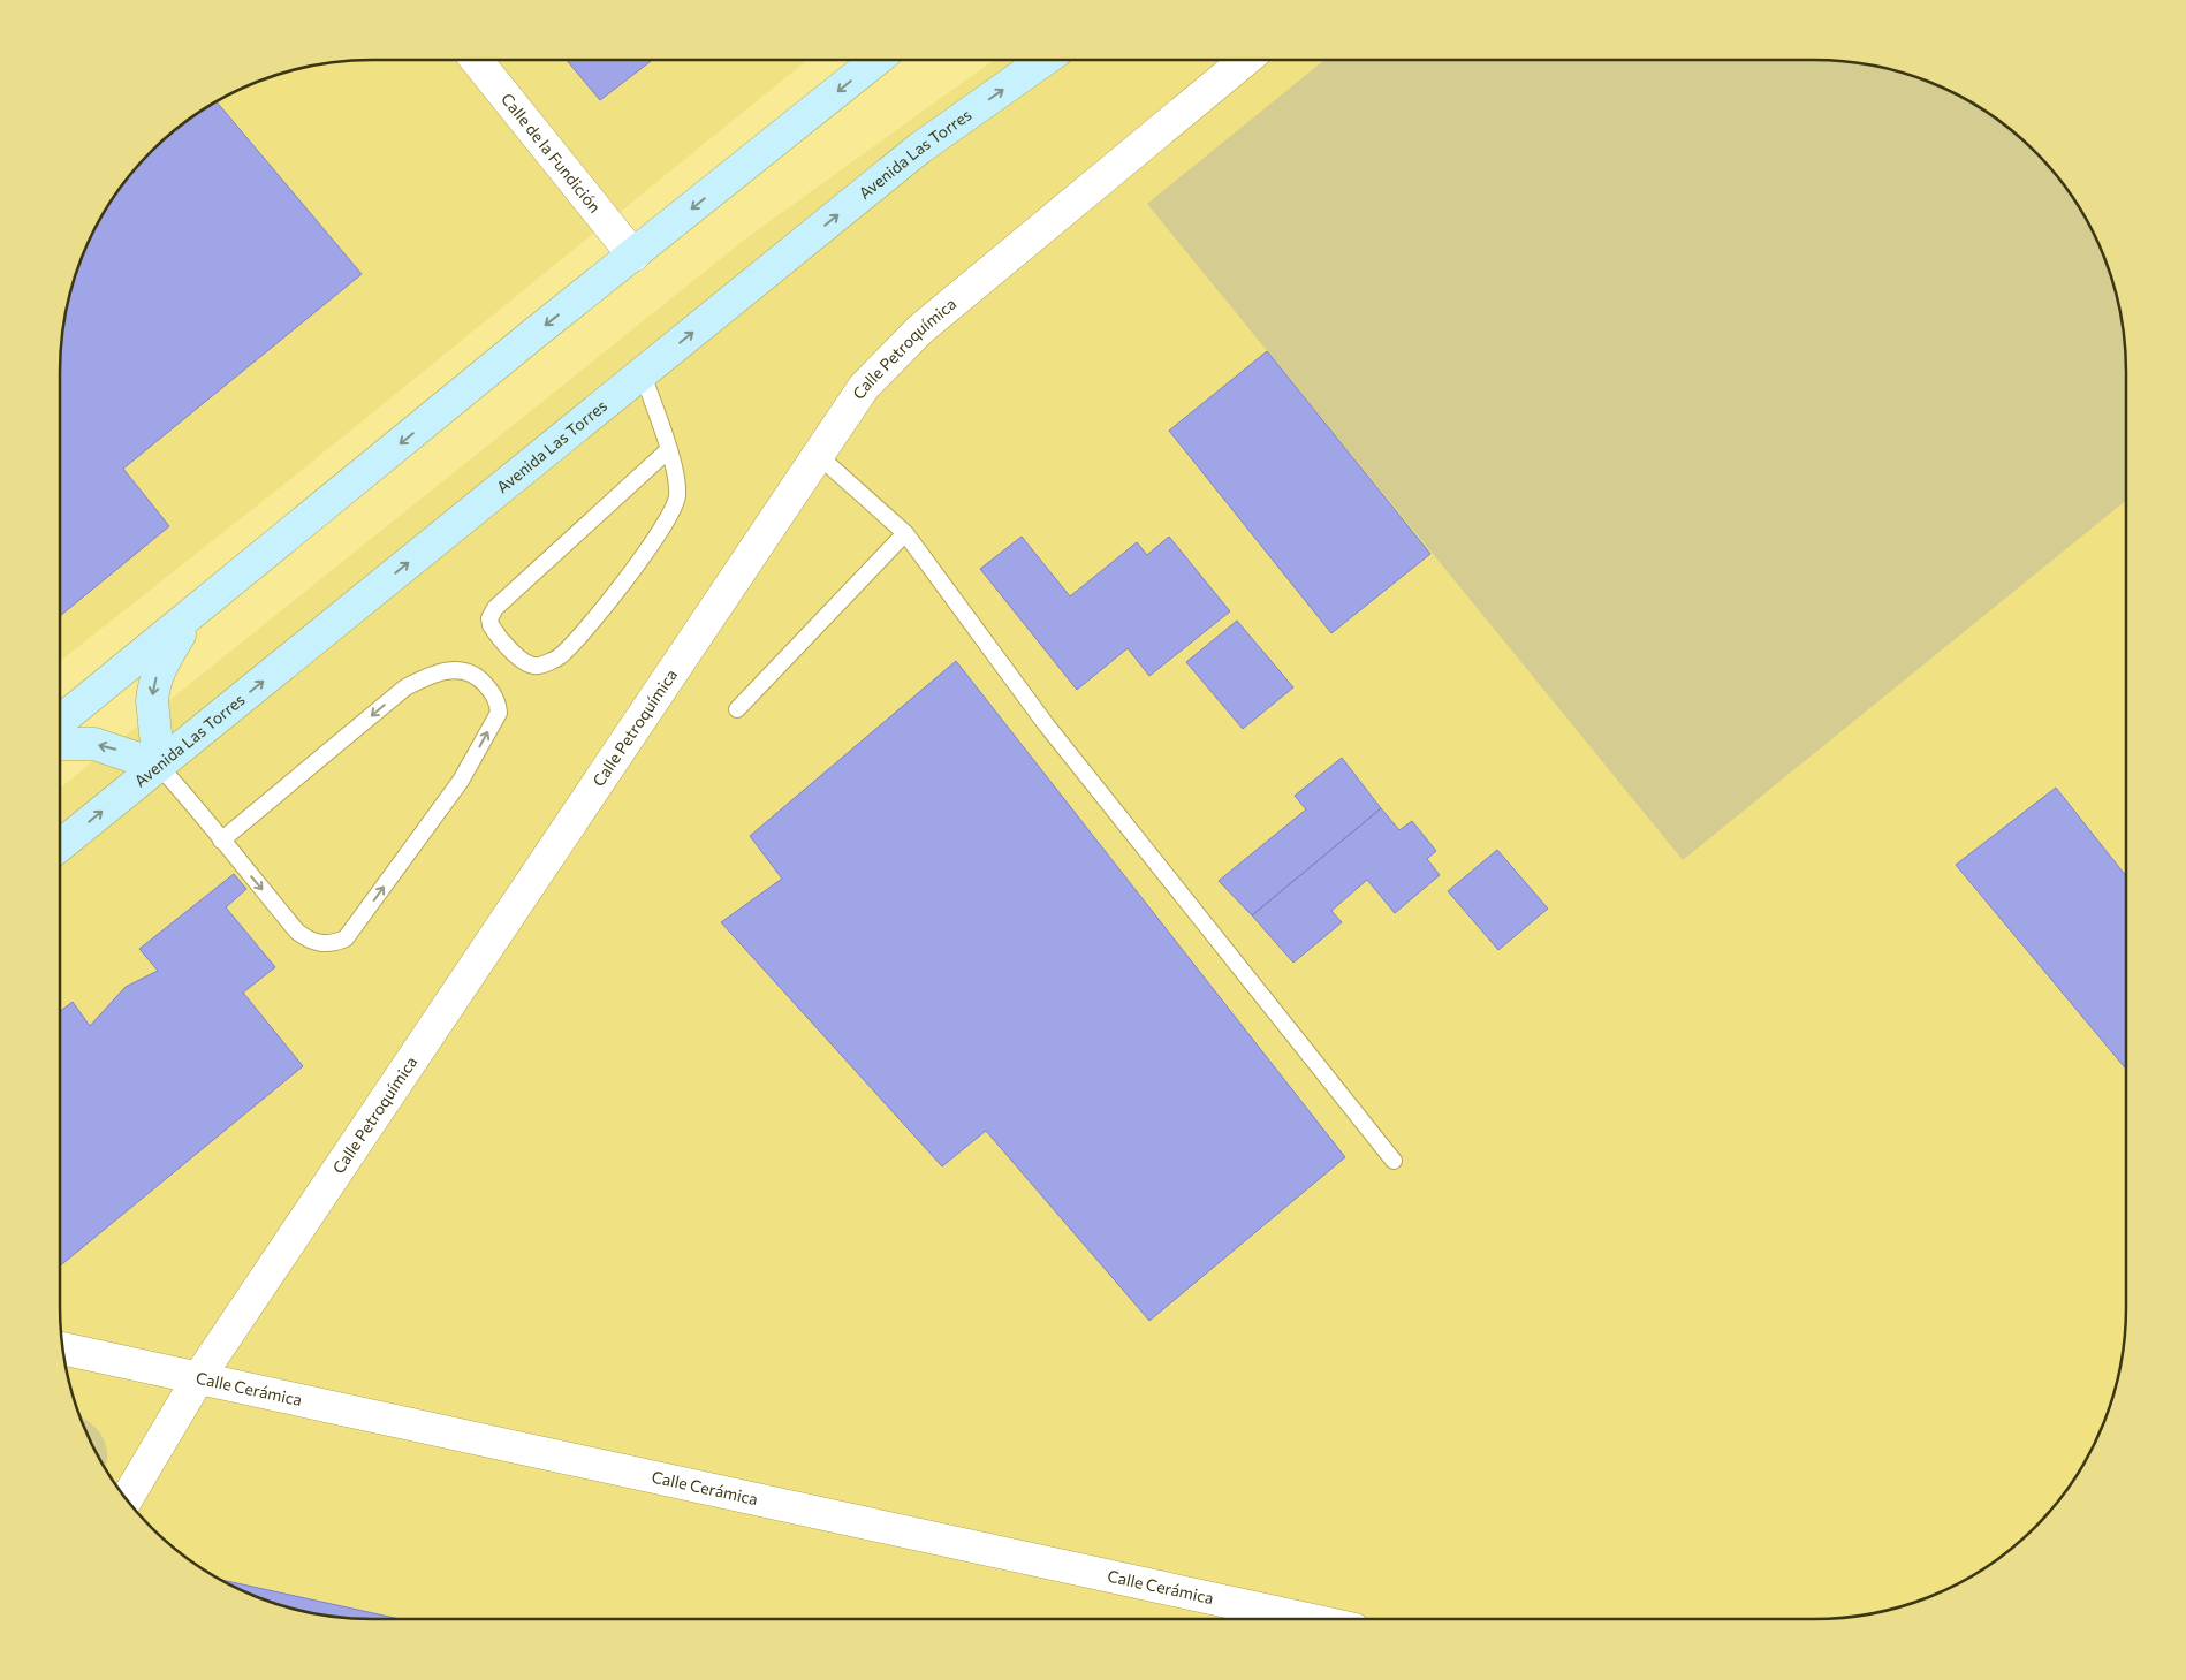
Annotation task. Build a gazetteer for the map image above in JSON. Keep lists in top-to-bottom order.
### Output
{
  "streets": {
    "main road": ["Avenida Las Torres"],
    "street": ["Calle de la Fundición", "Calle Petroquímica", "Calle Cerámica"]
  },
  "crossings": [
    ["Calle Petroquímica", "Calle Cerámica"]
  ]
}
